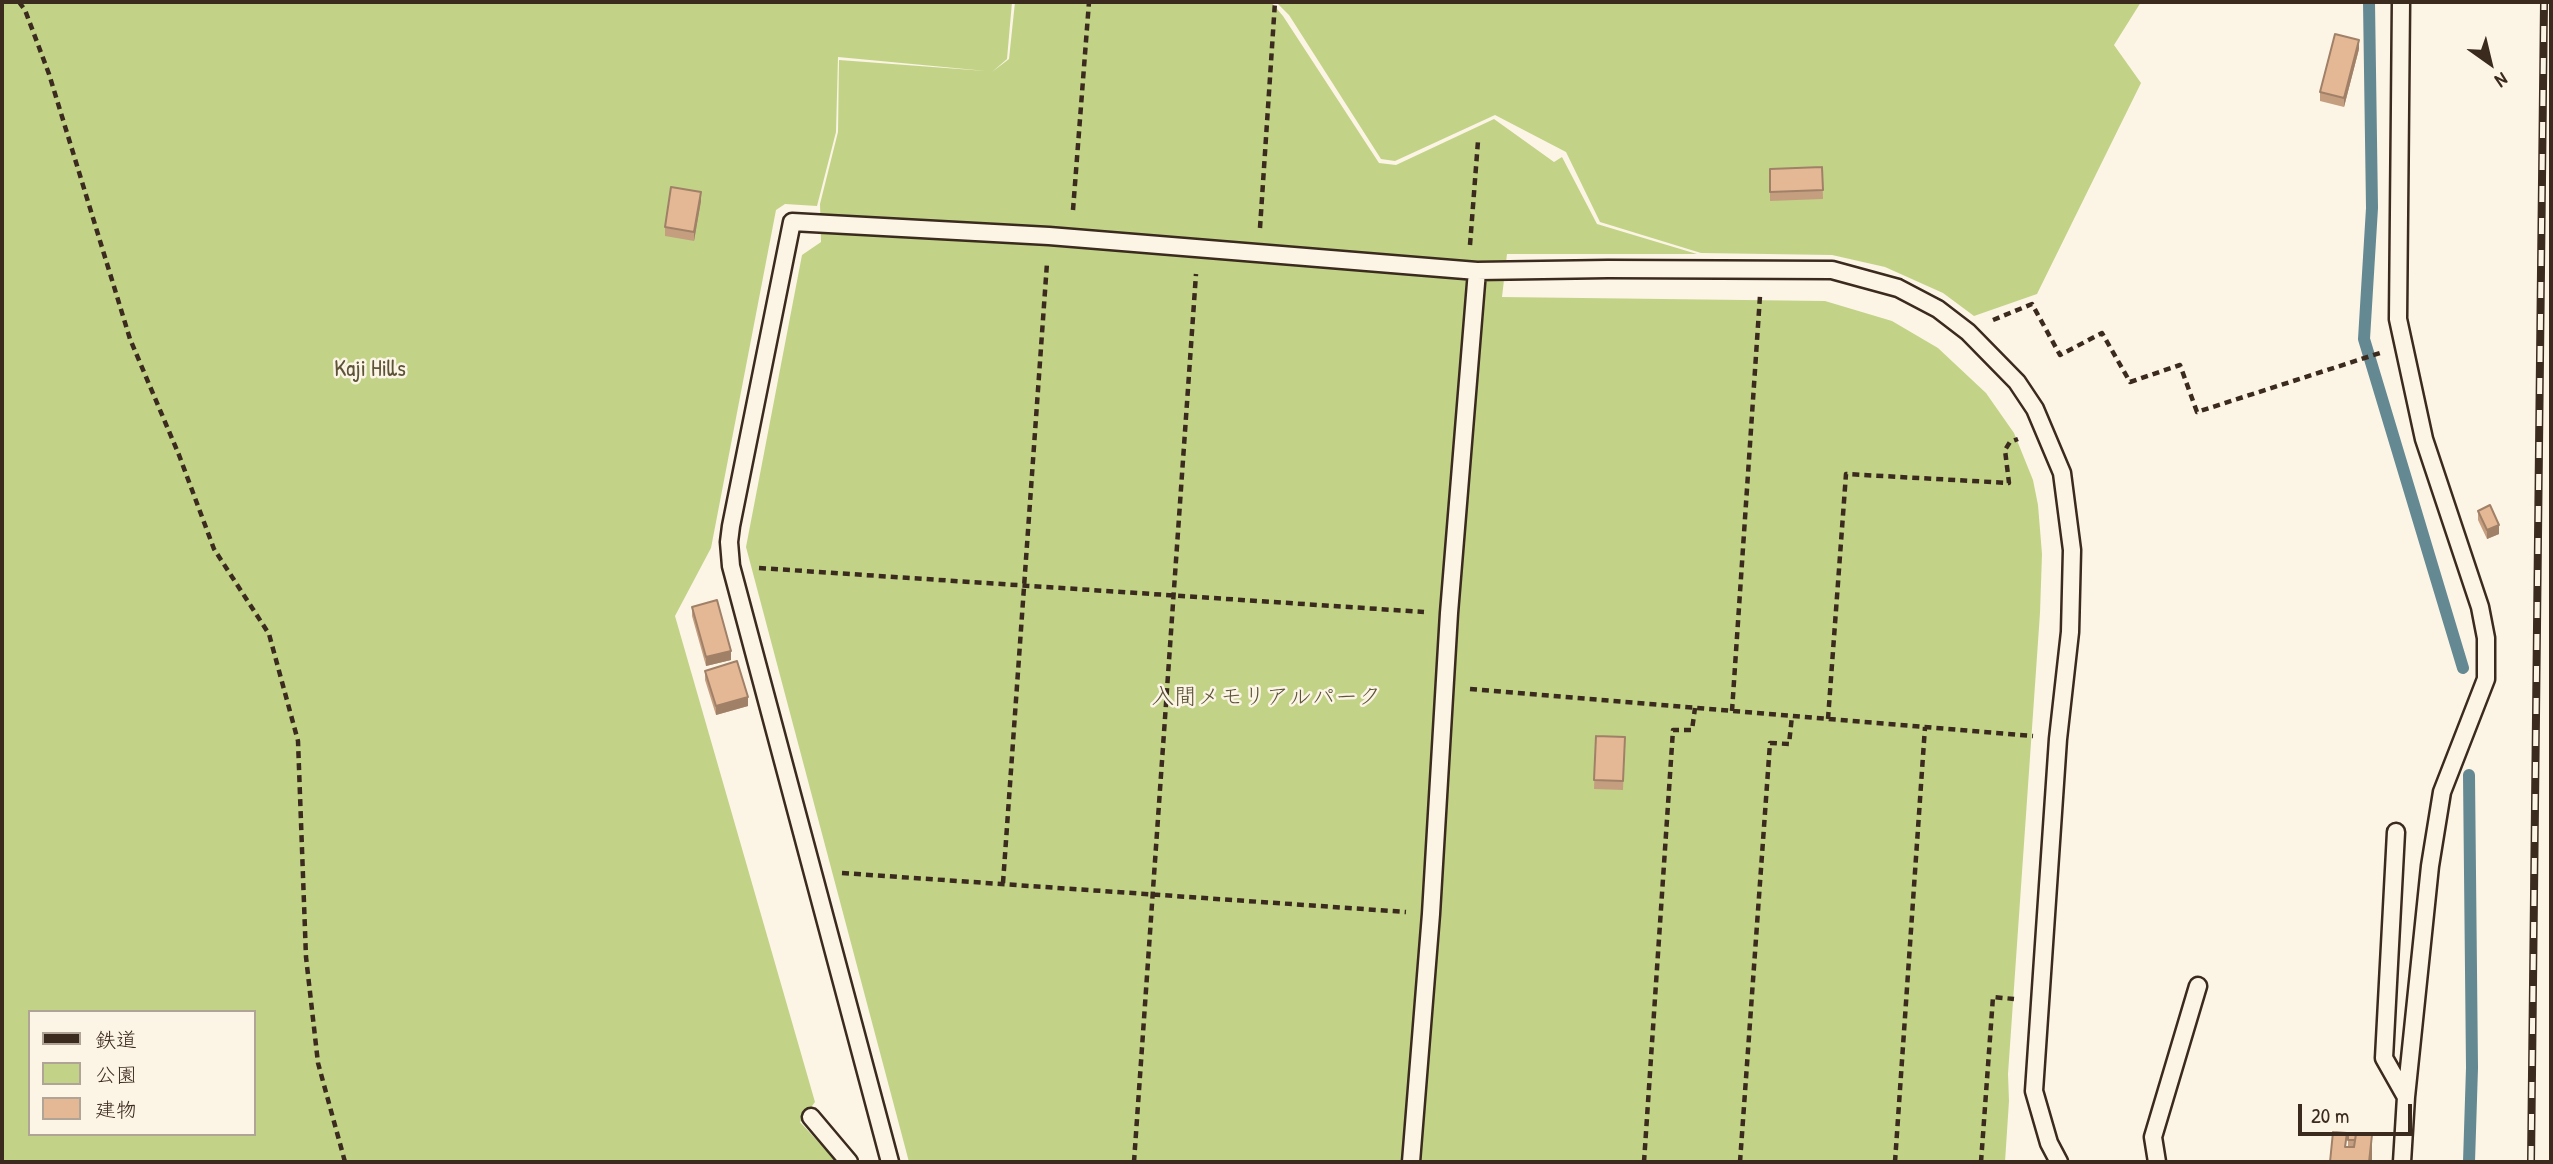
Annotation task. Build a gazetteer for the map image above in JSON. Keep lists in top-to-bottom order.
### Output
{
  "parks": ["Kaji Hills", "入間メモリアルパーク"],
  "legend": ["鉄道", "公園", "建物"],
  "scale_bar": "20 m",
  "north": "bottom right"
}
